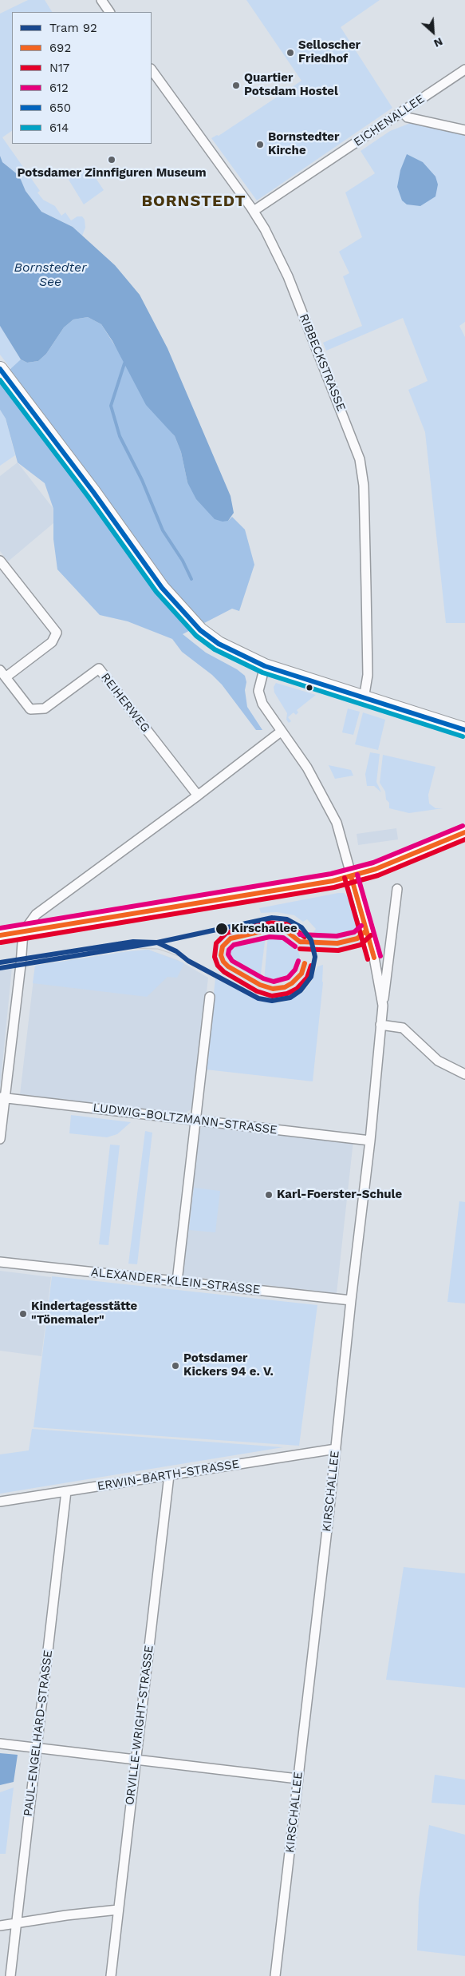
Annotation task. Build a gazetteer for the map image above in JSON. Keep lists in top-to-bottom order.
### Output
{
  "streets": {
    "street": [
      "EICHENALLEE",
      "RIBBECKSTRASSE",
      "REIHERWEG",
      "LUDWIG-BOLTZMANN-STRASSE",
      "ALEXANDER-KLEIN-STRASSE",
      "ERWIN-BARTH-STRASSE",
      "KIRSCHALLEE",
      "ORVILLE-WRIGHT-STRASSE",
      "PAUL-ENGELHARD-STRASSE"
    ]
  },
  "crossings": [
    ["EICHENALLEE", "RIBBECKSTRASSE"],
    ["LUDWIG-BOLTZMANN-STRASSE", "KIRSCHALLEE"],
    ["ALEXANDER-KLEIN-STRASSE", "KIRSCHALLEE"],
    ["ERWIN-BARTH-STRASSE", "KIRSCHALLEE"],
    ["ERWIN-BARTH-STRASSE", "ORVILLE-WRIGHT-STRASSE"],
    ["ERWIN-BARTH-STRASSE", "PAUL-ENGELHARD-STRASSE"]
  ],
  "districts": ["BORNSTEDT"],
  "water": ["Bornstedter See"],
  "places": [
    "Selloscher Friedhof",
    "Quartier Potsdam Hostel",
    "Bornstedter Kirche",
    "Potsdamer Zinnfiguren Museum",
    "Kirschallee",
    "Karl-Foerster-Schule",
    "Kindertagesstätte \"Tönemaler\"",
    "Potsdamer Kickers 94 e. V."
  ],
  "lines": [
    "transit line 650",
    "transit line 614",
    "transit line 612",
    "transit line 692",
    "transit line N17",
    "tram line 92"
  ],
  "legend": [
    "Tram 92",
    "692",
    "N17",
    "612",
    "650",
    "614"
  ],
  "north": "bottom right"
}
